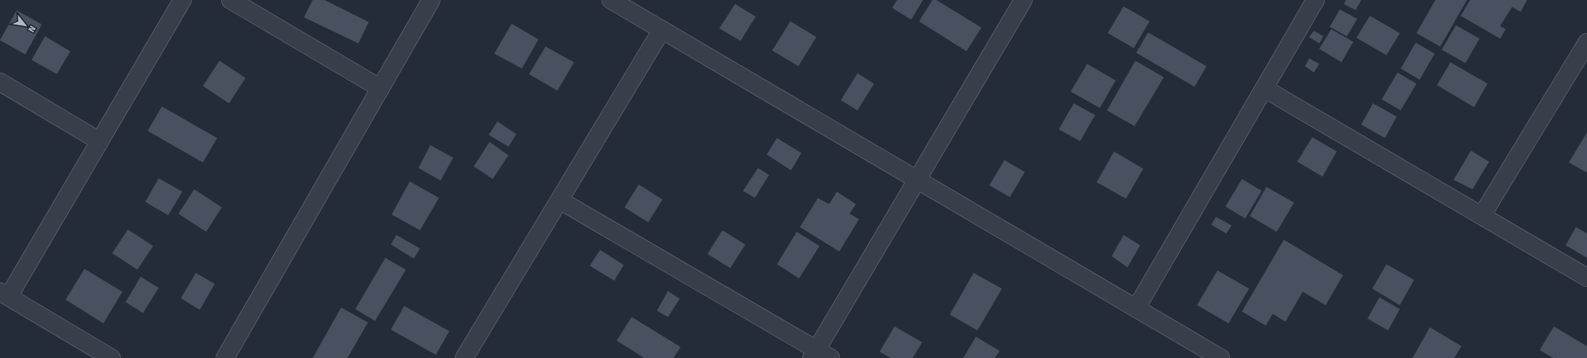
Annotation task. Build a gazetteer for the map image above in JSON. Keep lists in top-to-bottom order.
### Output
{
  "north": "bottom right"
}
